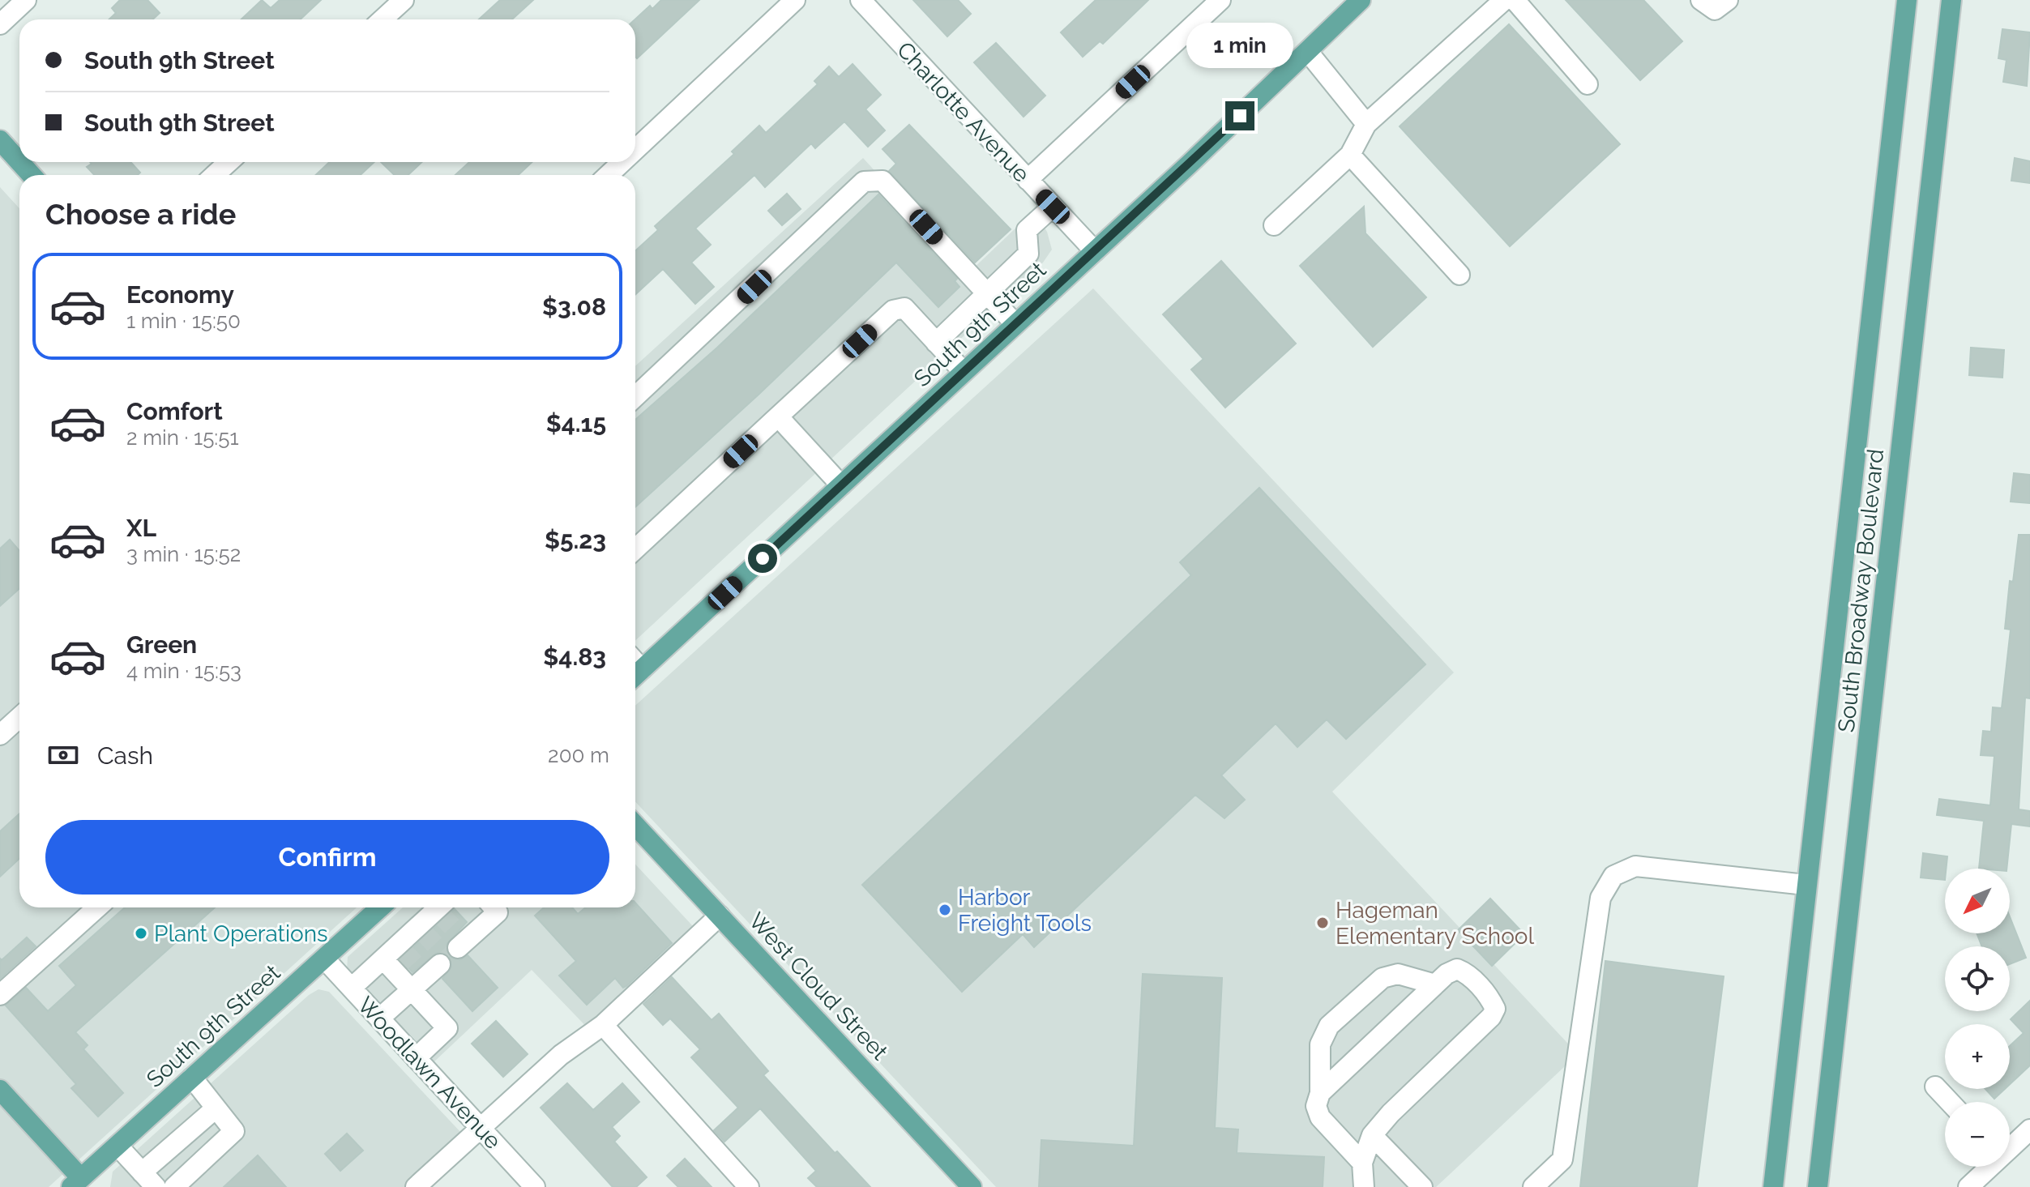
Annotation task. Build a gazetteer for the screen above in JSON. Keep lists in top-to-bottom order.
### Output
{
  "streets": {
    "main road": ["South 9th Street", "South Broadway Boulevard", "West Cloud Street"],
    "street": ["Charlotte Avenue", "Woodlawn Avenue"]
  },
  "crossings": [
    ["Charlotte Avenue", "South 9th Street"],
    ["South 9th Street", "Woodlawn Avenue"]
  ],
  "places": ["Harbor Freight Tools", "Hageman Elementary School", "Plant Operations"],
  "north": "bottom left",
  "page": {
    "banner": ["South 9th Street", "South 9th Street"],
    "bubble": "1 min",
    "heading": "Choose a ride",
    "list": [
      {
        "name": "Economy",
        "note": "1 min · 15:50",
        "value": "$3.08"
      },
      {
        "name": "Comfort",
        "note": "2 min · 15:51",
        "value": "$4.15"
      },
      {
        "name": "XL",
        "note": "3 min · 15:52",
        "value": "$5.23"
      },
      {
        "name": "Green",
        "note": "4 min · 15:53",
        "value": "$4.83"
      }
    ],
    "pay": ["Cash", "200 m"],
    "buttons": "Confirm",
    "map_buttons": ["+", "−"]
  }
}
